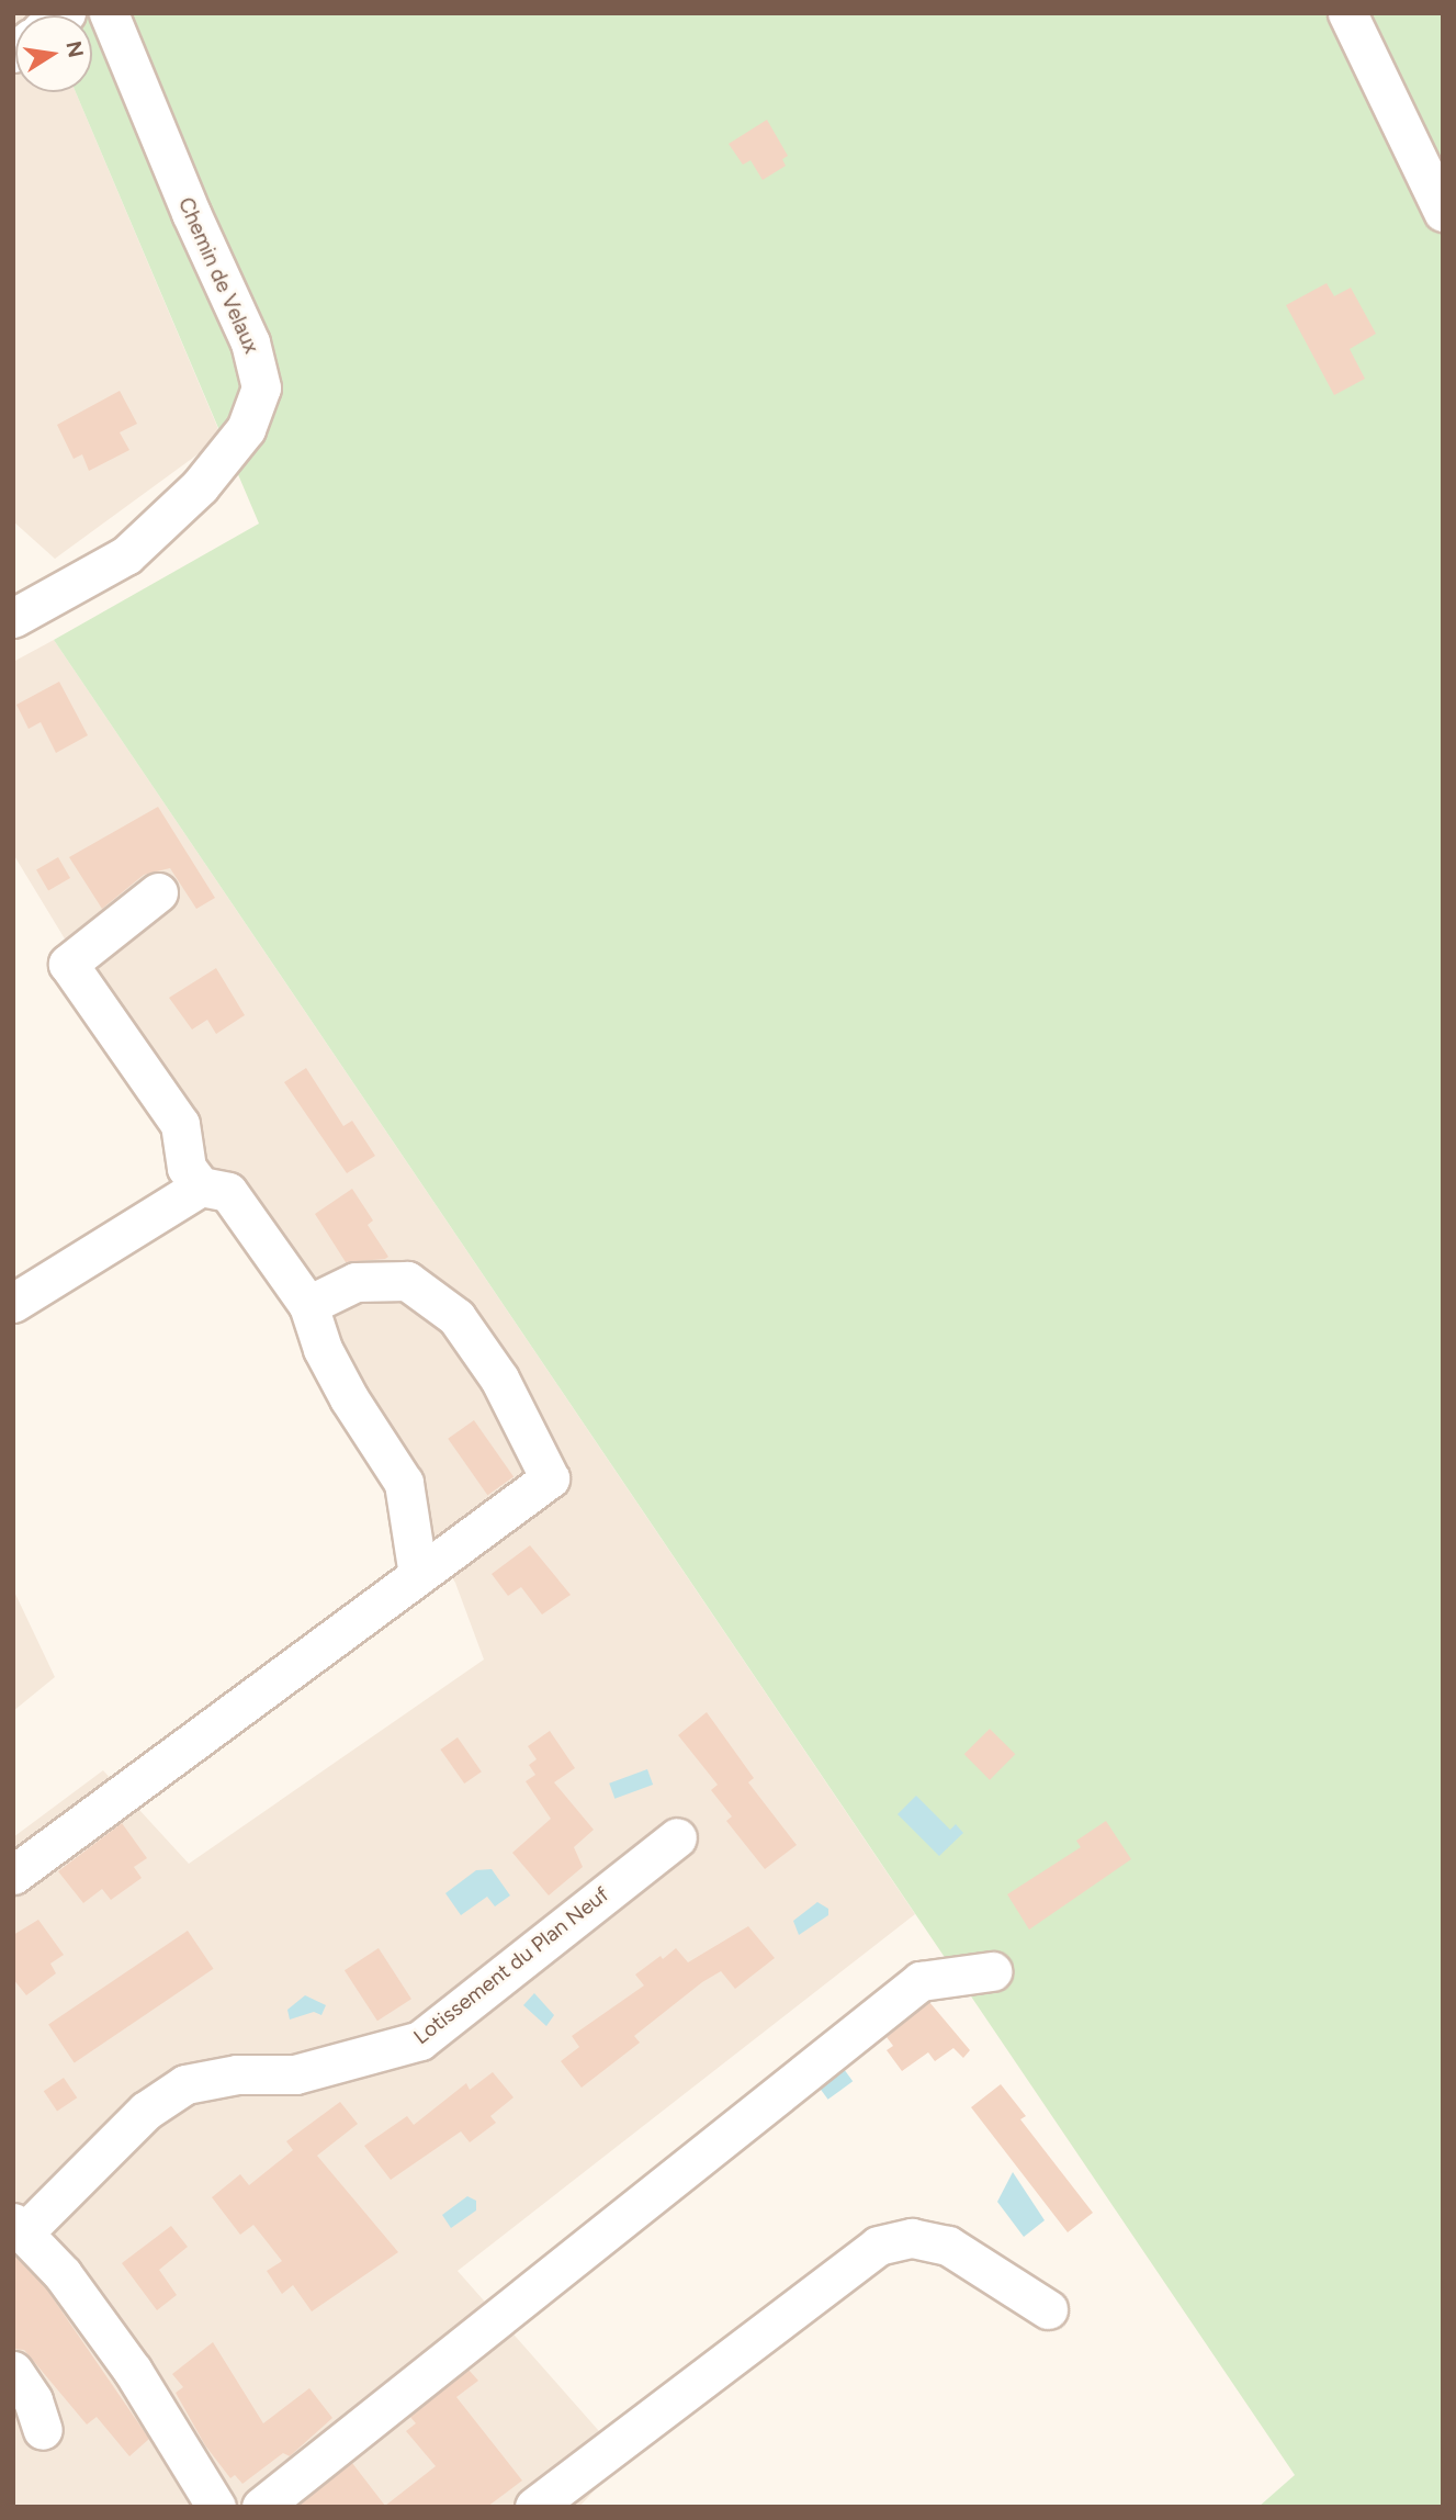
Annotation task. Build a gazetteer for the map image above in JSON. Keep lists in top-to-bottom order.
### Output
{
  "streets": {
    "street": ["Chemin de Velaux", "Lotissement du Plan Neuf"]
  },
  "north": "right"
}
